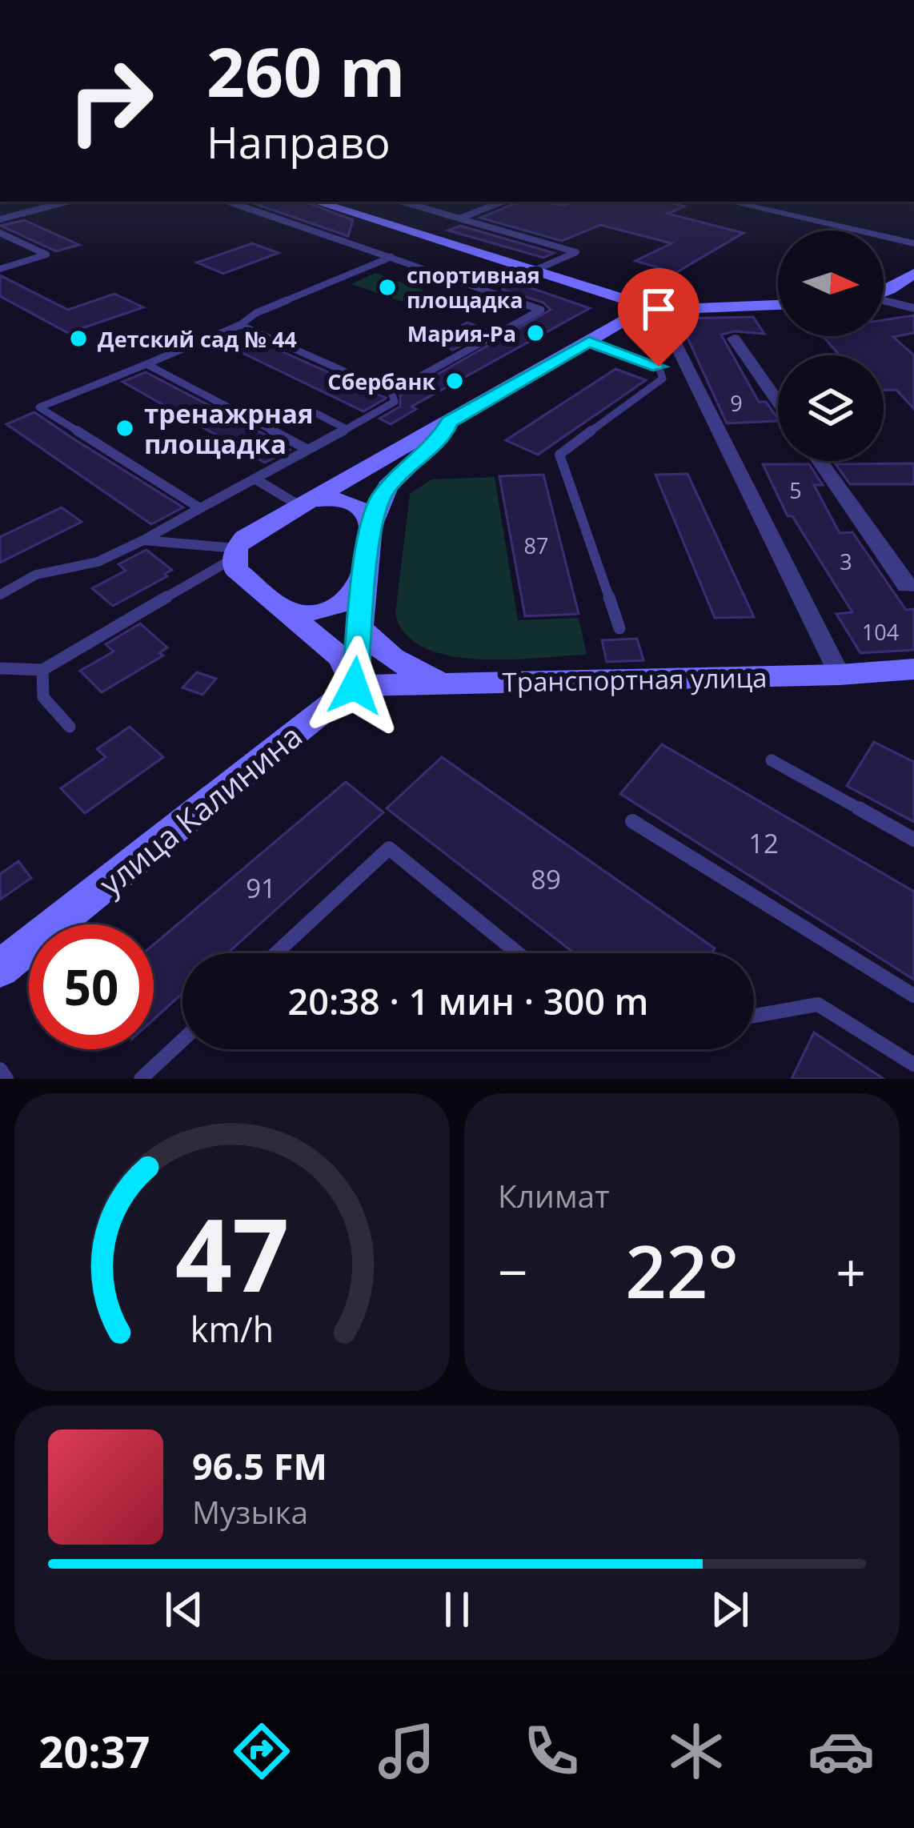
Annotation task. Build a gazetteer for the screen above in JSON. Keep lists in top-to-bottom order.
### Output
{
  "streets": {
    "main road": ["Транспортная улица", "улица Калинина"]
  },
  "crossings": [
    ["Транспортная улица", "улица Калинина"]
  ],
  "places": [
    "спортивная площадка",
    "Мария-Ра",
    "Детский сад № 44",
    "Сбербанк",
    "тренажрная площадка"
  ],
  "house_numbers": [
    "9",
    "5",
    "87",
    "3",
    "104",
    "12",
    "89",
    "91"
  ],
  "north": "right",
  "page": {
    "turn": ["260 m", "Направо"],
    "limit": "50",
    "trip": "20:38 · 1 мин · 300 m",
    "tile": "Климат",
    "heat": ["−", "22°", "+"],
    "song": ["96.5 FM", "Музыка"],
    "tabs": "20:37",
    "gauge": ["47", "km/h"]
  }
}
